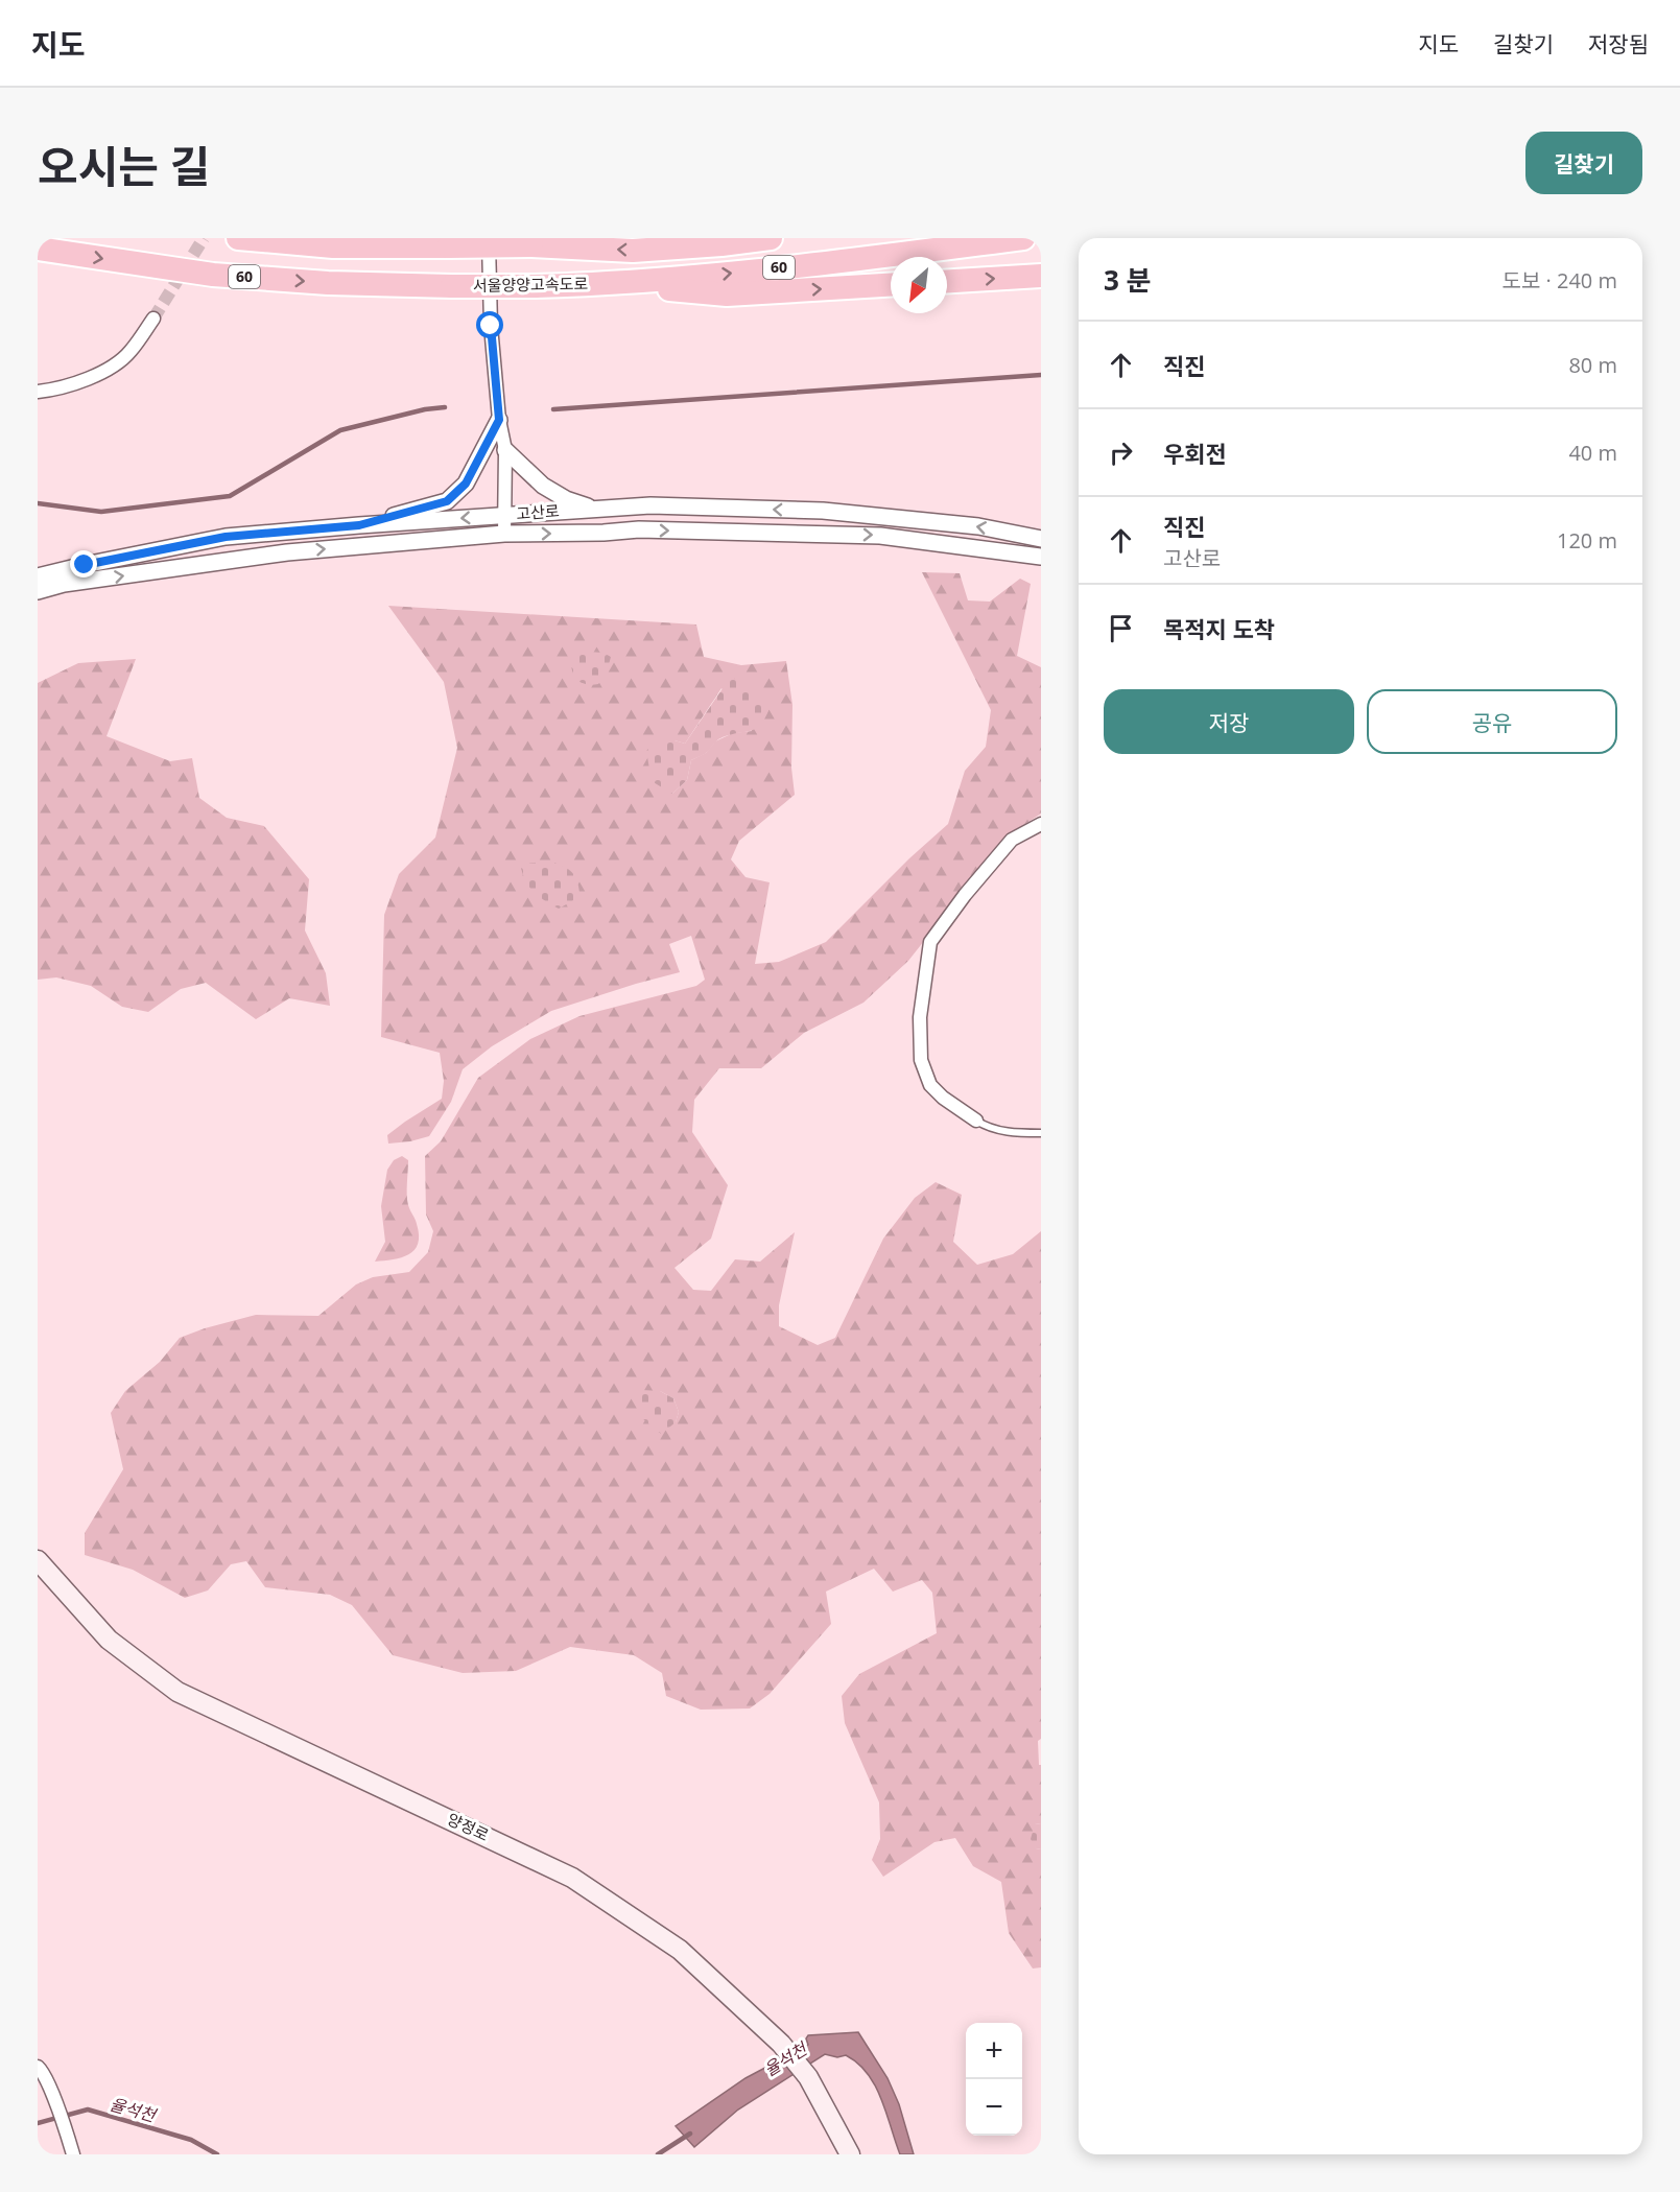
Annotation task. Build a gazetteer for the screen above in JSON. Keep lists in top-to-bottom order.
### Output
{
  "streets": {
    "highway": ["60", "서울양양고속도로"],
    "main road": ["양정로"],
    "street": ["고산로"]
  },
  "water": ["율석천"],
  "north": "bottom left",
  "page": {
    "header": "지도",
    "nav": ["지도", "길찾기", "저장됨"],
    "title": "오시는 길",
    "buttons": [
      "길찾기",
      ["저장", "공유"]
    ],
    "heading": ["3 분", "도보 · 240 m"],
    "list": [
      ["직진", "80 m"],
      ["우회전", "40 m"],
      ["직진", "고산로", "120 m"],
      "목적지 도착"
    ],
    "map_buttons": ["+", "−"]
  }
}
